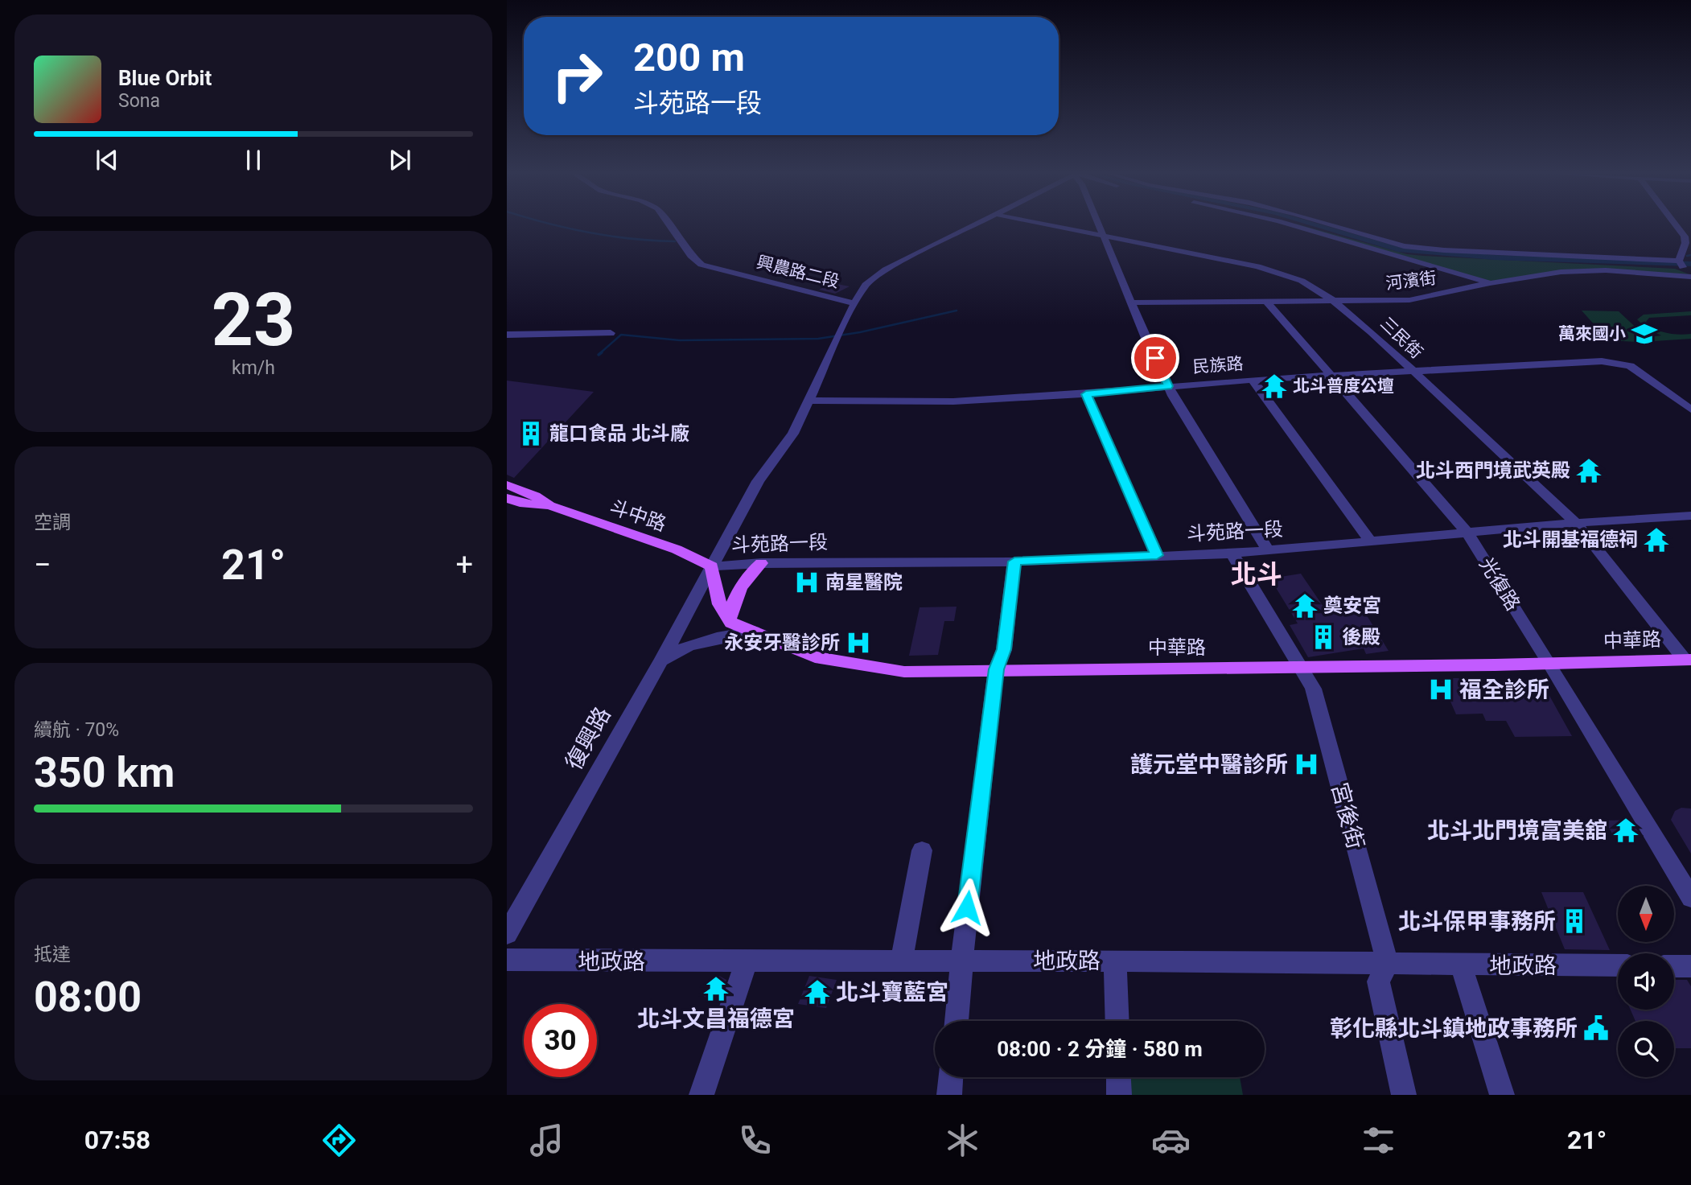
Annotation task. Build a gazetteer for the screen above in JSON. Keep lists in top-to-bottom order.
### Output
{
  "streets": {
    "main road": ["斗中路", "中華路"],
    "street": [
      "興農路二段",
      "河濱街",
      "三民街",
      "民族路",
      "斗苑路一段",
      "光復路",
      "復興路",
      "宮後街",
      "地政路"
    ]
  },
  "crossings": [
    ["興農路二段", "民族路"],
    ["興農路二段", "斗中路"],
    ["興農路二段", "斗苑路一段"],
    ["興農路二段", "復興路"],
    ["河濱街", "三民街"],
    ["河濱街", "光復路"],
    ["三民街", "民族路"],
    ["三民街", "斗苑路一段"],
    ["三民街", "中華路"],
    ["民族路", "光復路"],
    ["斗中路", "斗苑路一段"],
    ["斗中路", "復興路"],
    ["斗苑路一段", "光復路"],
    ["斗苑路一段", "復興路"],
    ["斗苑路一段", "宮後街"],
    ["光復路", "中華路"],
    ["中華路", "宮後街"],
    ["宮後街", "地政路"]
  ],
  "districts": ["北斗"],
  "places": {
    "school or university": ["萬來國小"],
    "temple": [
      "北斗普度公壇",
      "北斗西門境武英殿",
      "北斗開基福德祠",
      "奠安宮",
      "北斗北門境富美舘",
      "北斗文昌福德宮",
      "北斗寶藍宮"
    ],
    "building": ["龍口食品 北斗廠", "後殿", "北斗保甲事務所"],
    "hospital": [
      "南星醫院",
      "永安牙醫診所",
      "福全診所",
      "護元堂中醫診所"
    ],
    "public building": ["彰化縣北斗鎮地政事務所"]
  },
  "north": "bottom",
  "page": {
    "turn": ["200 m", "斗苑路一段"],
    "song": ["Blue Orbit", "Sona"],
    "tile": [
      ["23", "km/h"],
      "空調",
      ["續航 · 70%", "350 km"],
      ["抵達", "08:00"]
    ],
    "heat": ["−", "21°", "+"],
    "limit": "30",
    "trip": "08:00 · 2 分鐘 · 580 m",
    "tabs": ["07:58", "21°"]
  }
}
